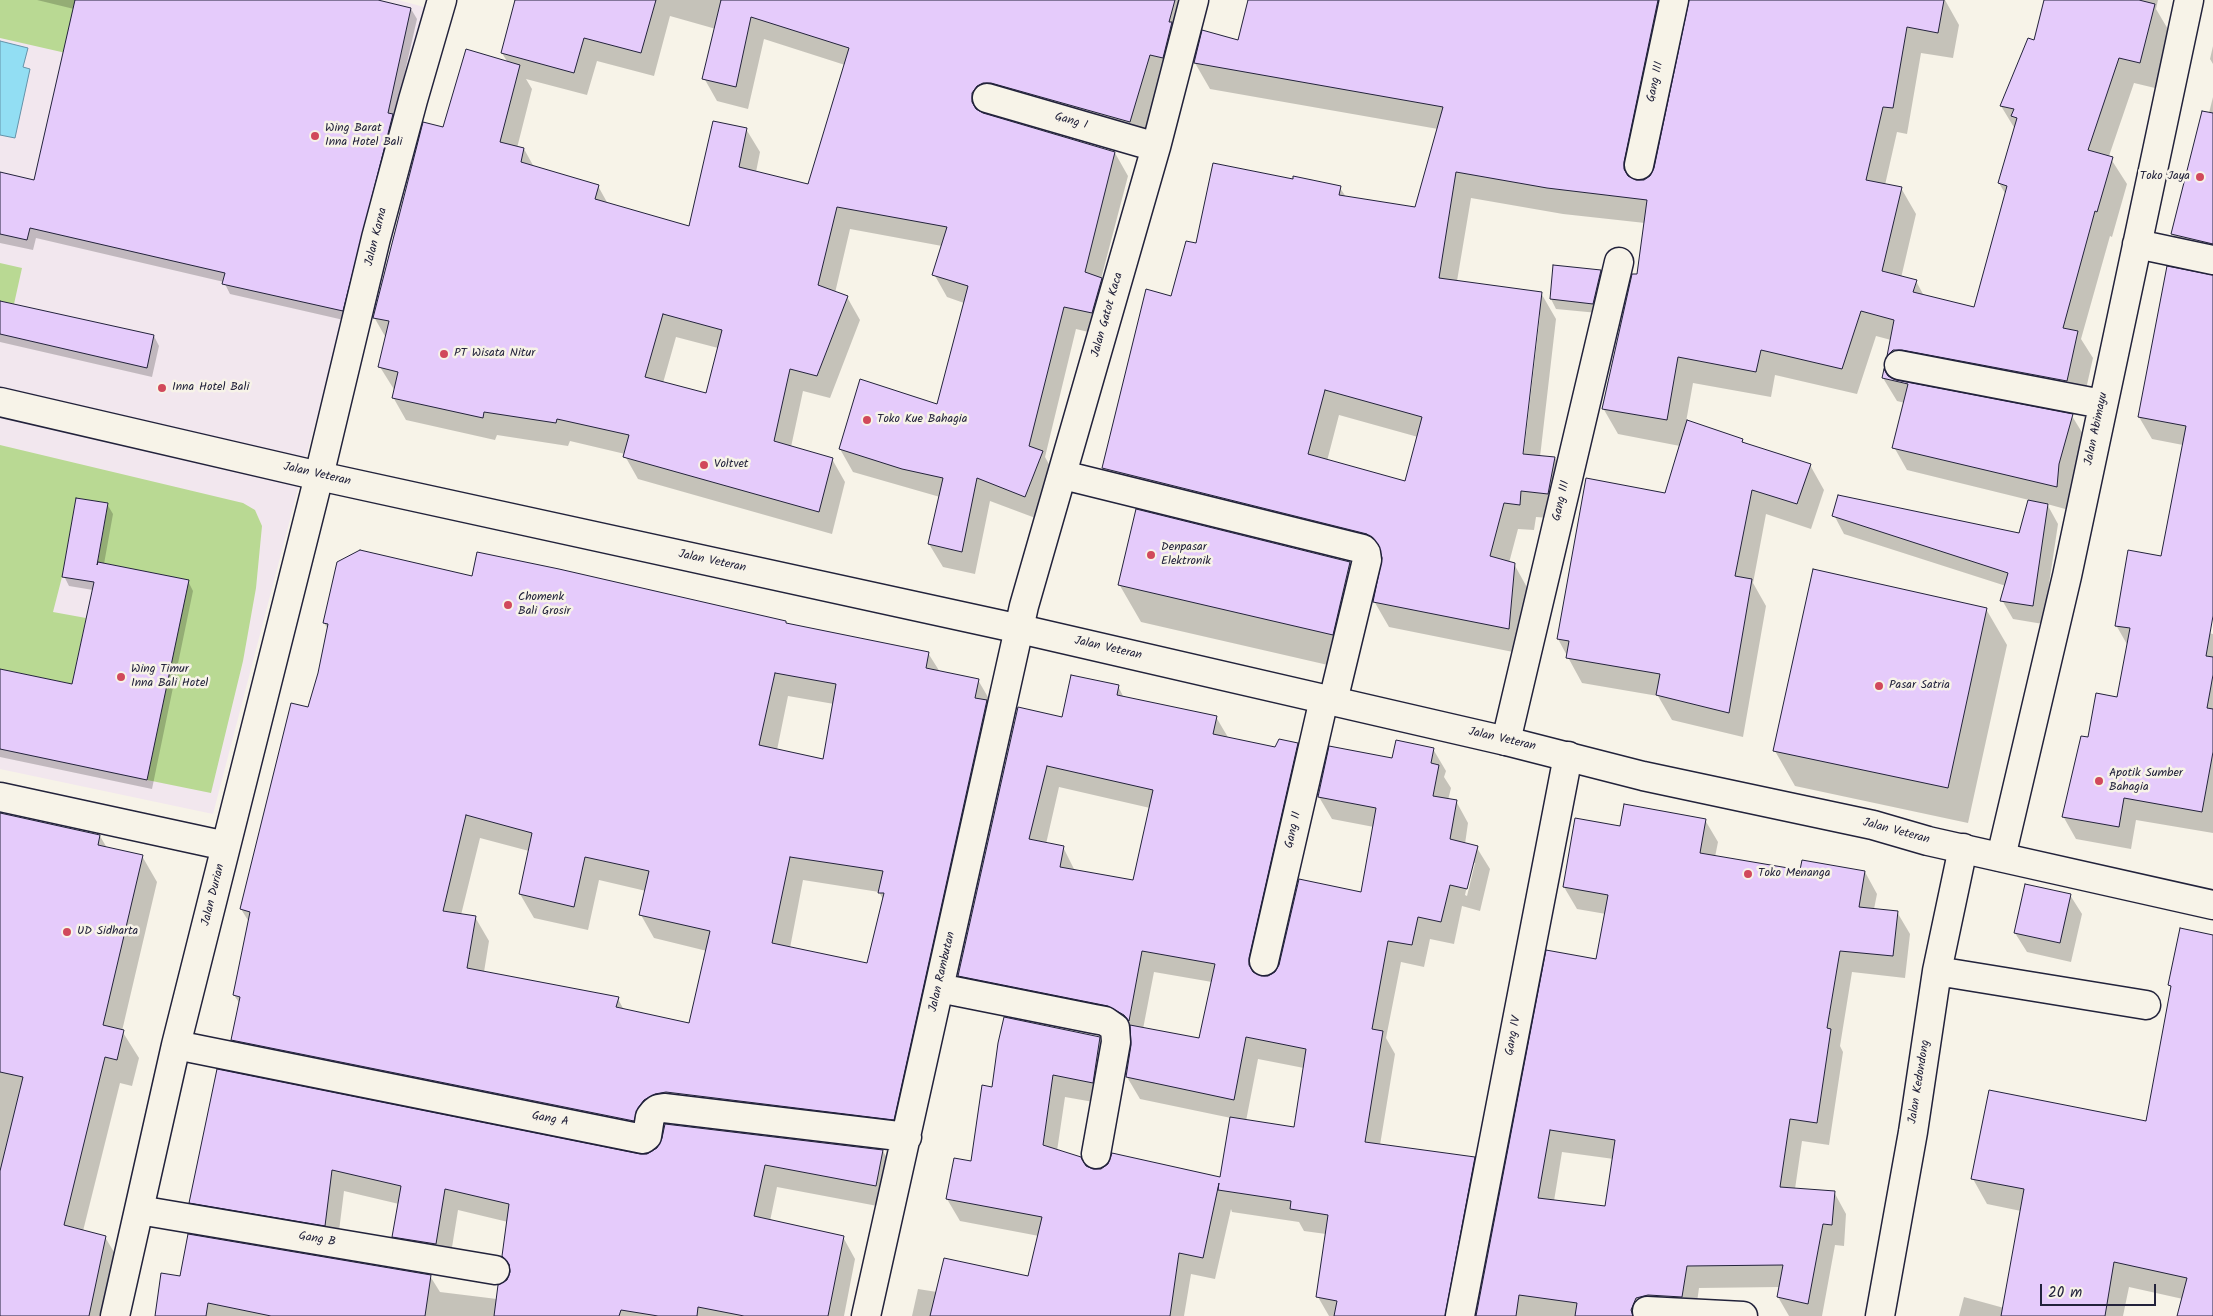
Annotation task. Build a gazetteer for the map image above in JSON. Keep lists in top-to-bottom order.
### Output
{
  "streets": {
    "street": [
      "Gang III",
      "Gang I",
      "Jalan Karna",
      "Jalan Gatot Kaca",
      "Jalan Abimayu",
      "Jalan Veteran",
      "Gang II",
      "Jalan Durian",
      "Jalan Rambutan",
      "Gang IV",
      "Jalan Kedondong",
      "Gang A",
      "Gang B"
    ]
  },
  "crossings": [
    ["Gang III", "Jalan Veteran"],
    ["Gang I", "Jalan Gatot Kaca"],
    ["Jalan Karna", "Jalan Veteran"],
    ["Jalan Karna", "Jalan Durian"],
    ["Jalan Gatot Kaca", "Jalan Veteran"],
    ["Jalan Gatot Kaca", "Gang II"],
    ["Jalan Gatot Kaca", "Jalan Rambutan"],
    ["Jalan Abimayu", "Jalan Veteran"],
    ["Jalan Veteran", "Gang II"],
    ["Jalan Veteran", "Jalan Durian"],
    ["Jalan Veteran", "Jalan Rambutan"],
    ["Jalan Veteran", "Gang IV"],
    ["Jalan Veteran", "Jalan Kedondong"],
    ["Jalan Durian", "Gang A"],
    ["Jalan Durian", "Gang B"],
    ["Jalan Rambutan", "Gang A"]
  ],
  "places": [
    "Wing Barat Inna Hotel Bali",
    "Toko Jaya",
    "PT Wisata Nitur",
    "Inna Hotel Bali",
    "Toko Kue Bahagia",
    "Voltvet",
    "Denpasar Elektronik",
    "Chomenk Bali Grosir",
    "Wing Timur Inna Bali Hotel",
    "Pasar Satria",
    "Apotik Sumber Bahagia",
    "Toko Menanga",
    "UD Sidharta"
  ],
  "scale_bar": "20 m"
}
